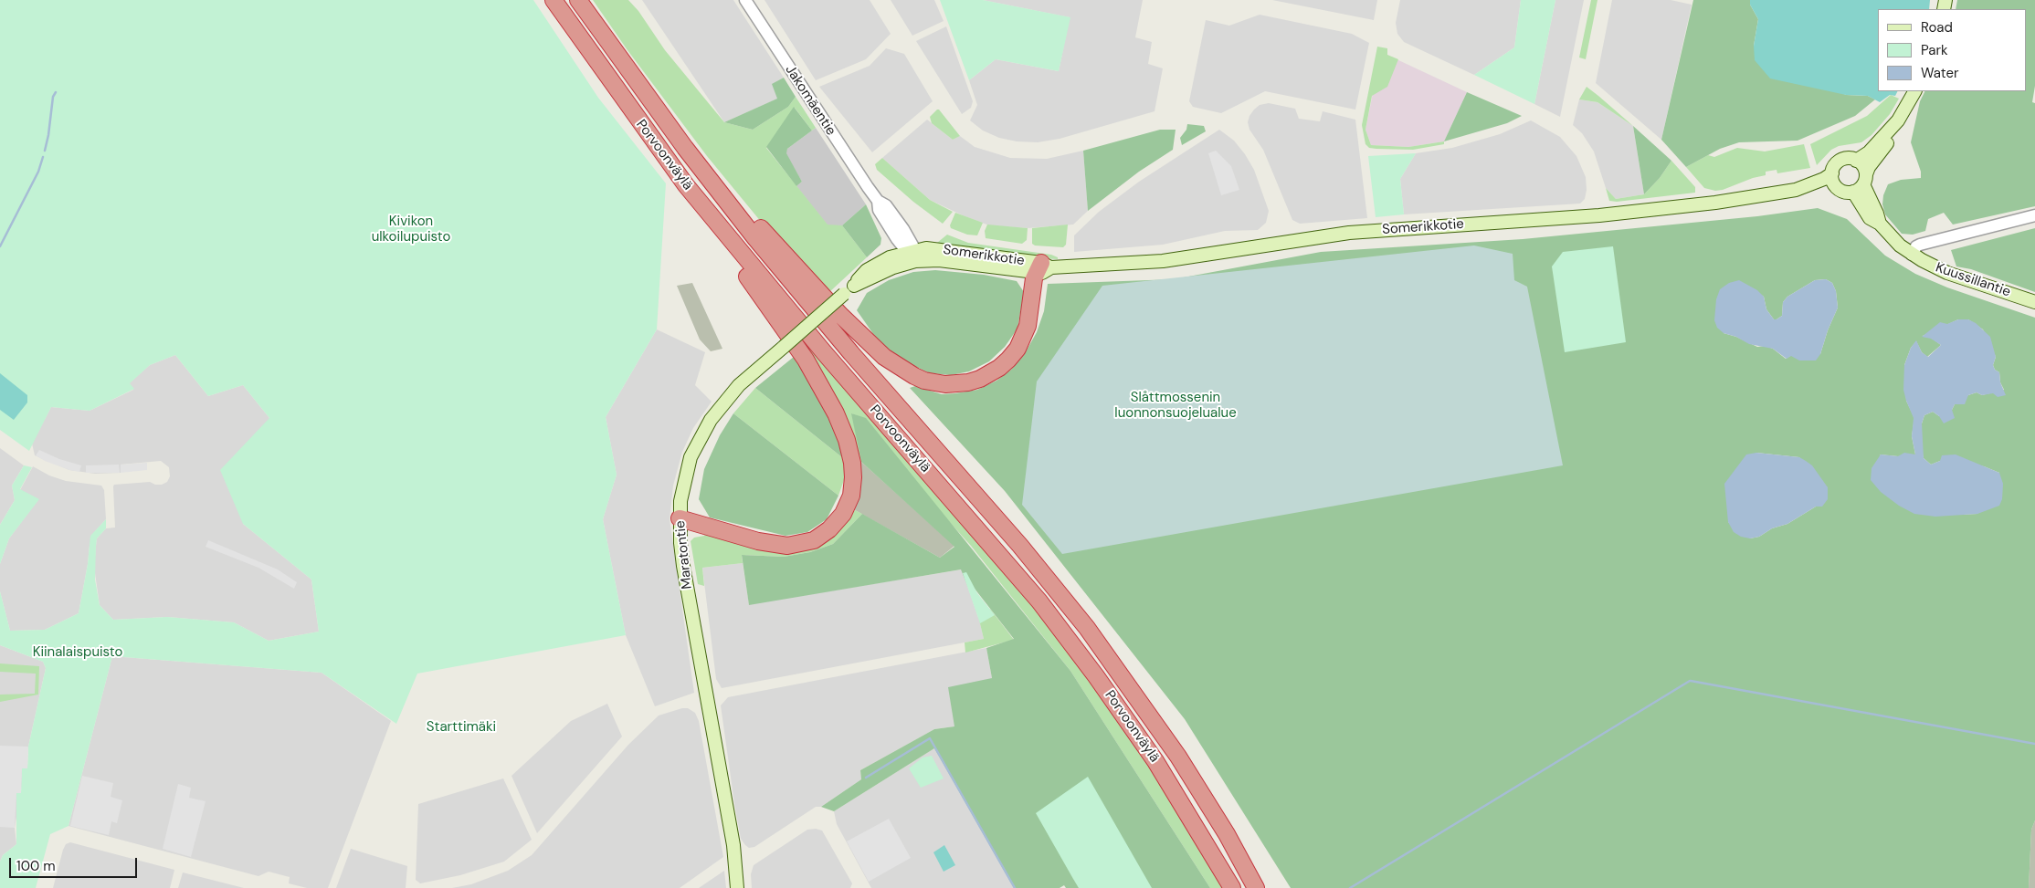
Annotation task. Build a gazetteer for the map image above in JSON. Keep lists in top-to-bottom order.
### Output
{
  "streets": {
    "highway": ["Porvoonväylä"],
    "main road": ["Somerikkotie", "Kuussillantie", "Maratontie"],
    "street": ["Jakomäentie"]
  },
  "crossings": [
    ["Jakomäentie", "Somerikkotie"],
    ["Jakomäentie", "Maratontie"],
    ["Somerikkotie", "Maratontie"]
  ],
  "parks": [
    "Kivikon ulkoilupuisto",
    "Slåttmossenin luonnonsuojelualue",
    "Kiinalaispuisto",
    "Starttimäki"
  ],
  "legend": ["Road", "Park", "Water"],
  "scale_bar": "100 m"
}
